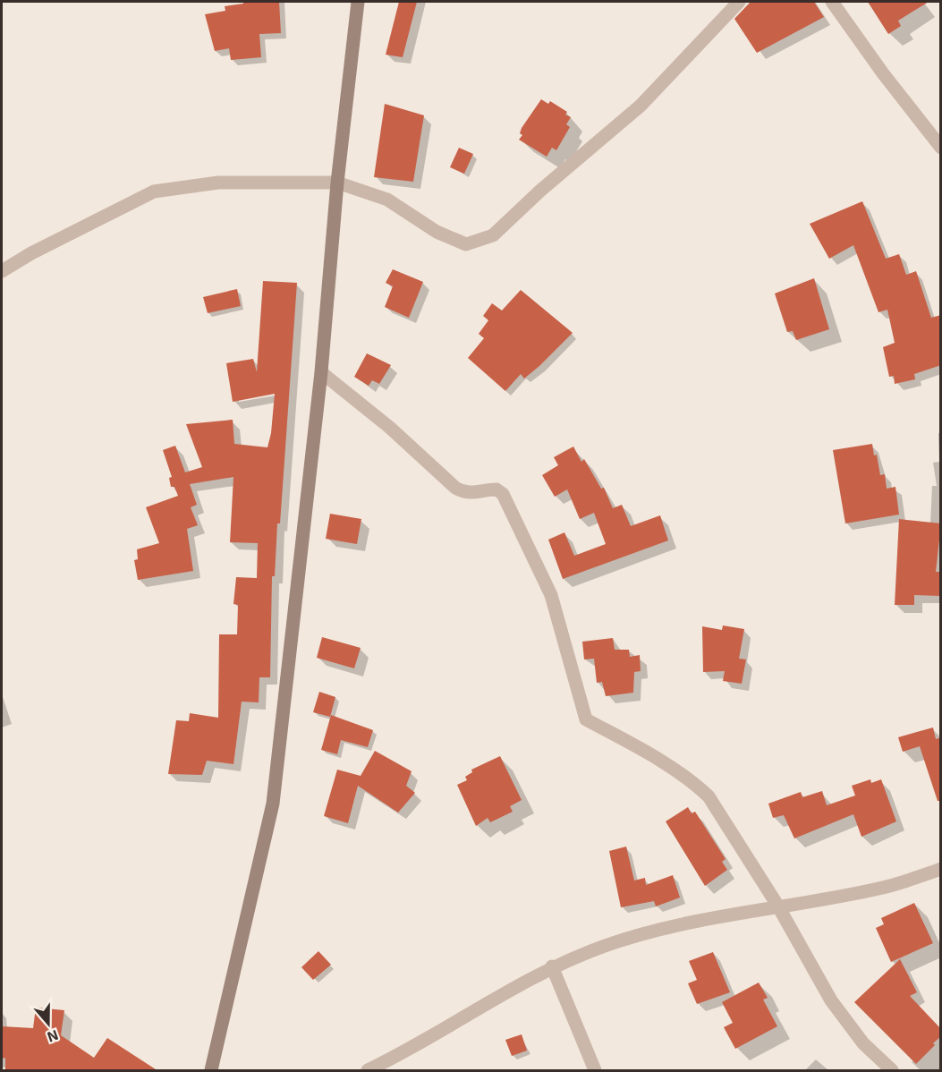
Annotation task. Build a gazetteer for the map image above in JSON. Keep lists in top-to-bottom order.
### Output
{
  "north": "bottom"
}
